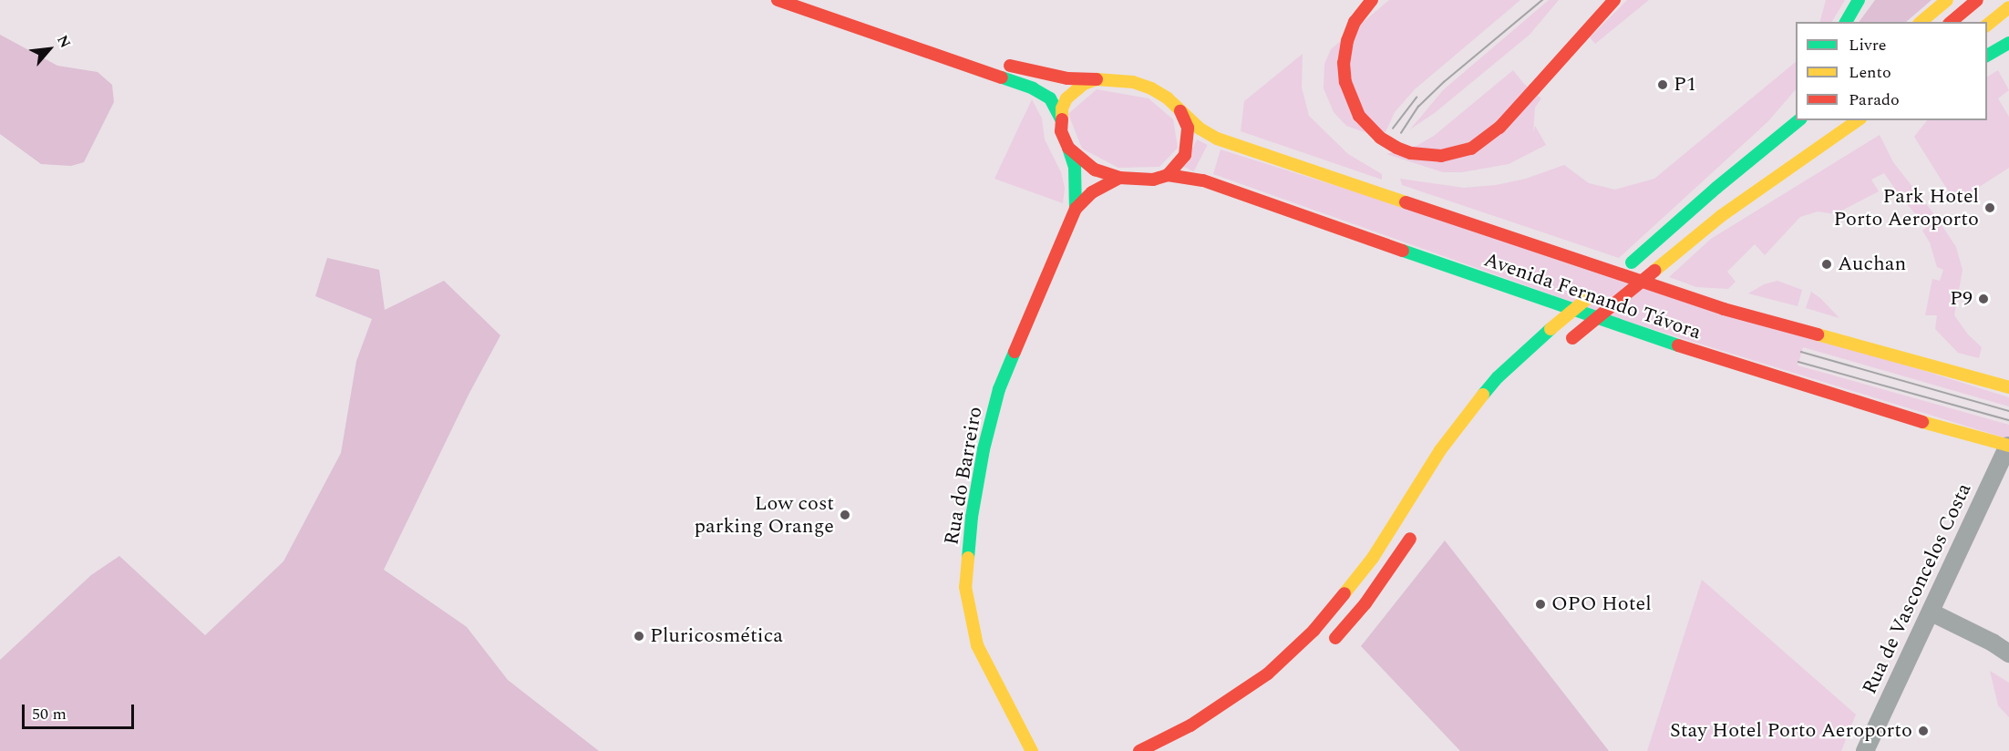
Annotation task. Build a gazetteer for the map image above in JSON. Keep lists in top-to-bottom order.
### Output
{
  "streets": {
    "main road": ["Avenida Fernando Távora", "Rua do Barreiro"],
    "street": ["Rua de Vasconcelos Costa"]
  },
  "crossings": [
    ["Avenida Fernando Távora", "Rua do Barreiro"],
    ["Avenida Fernando Távora", "Rua de Vasconcelos Costa"]
  ],
  "places": [
    "P1",
    "Park Hotel Porto Aeroporto",
    "Auchan",
    "P9",
    "Low cost parking Orange",
    "OPO Hotel",
    "Pluricosmética",
    "Stay Hotel Porto Aeroporto"
  ],
  "legend": ["Livre", "Lento", "Parado"],
  "scale_bar": "50 m",
  "north": "top right"
}
